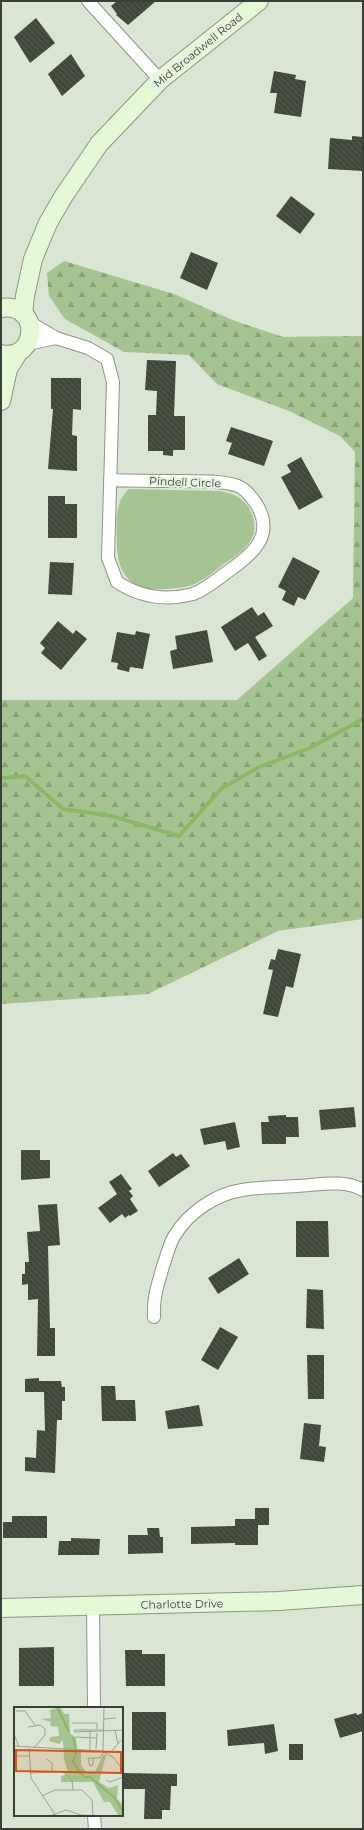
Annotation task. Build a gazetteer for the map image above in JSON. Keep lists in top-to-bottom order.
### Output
{
  "streets": {
    "street": ["Mid Broadwell Road", "Pindell Circle", "Charlotte Drive"]
  },
  "crossings": [
    ["Mid Broadwell Road", "Pindell Circle"]
  ]
}
